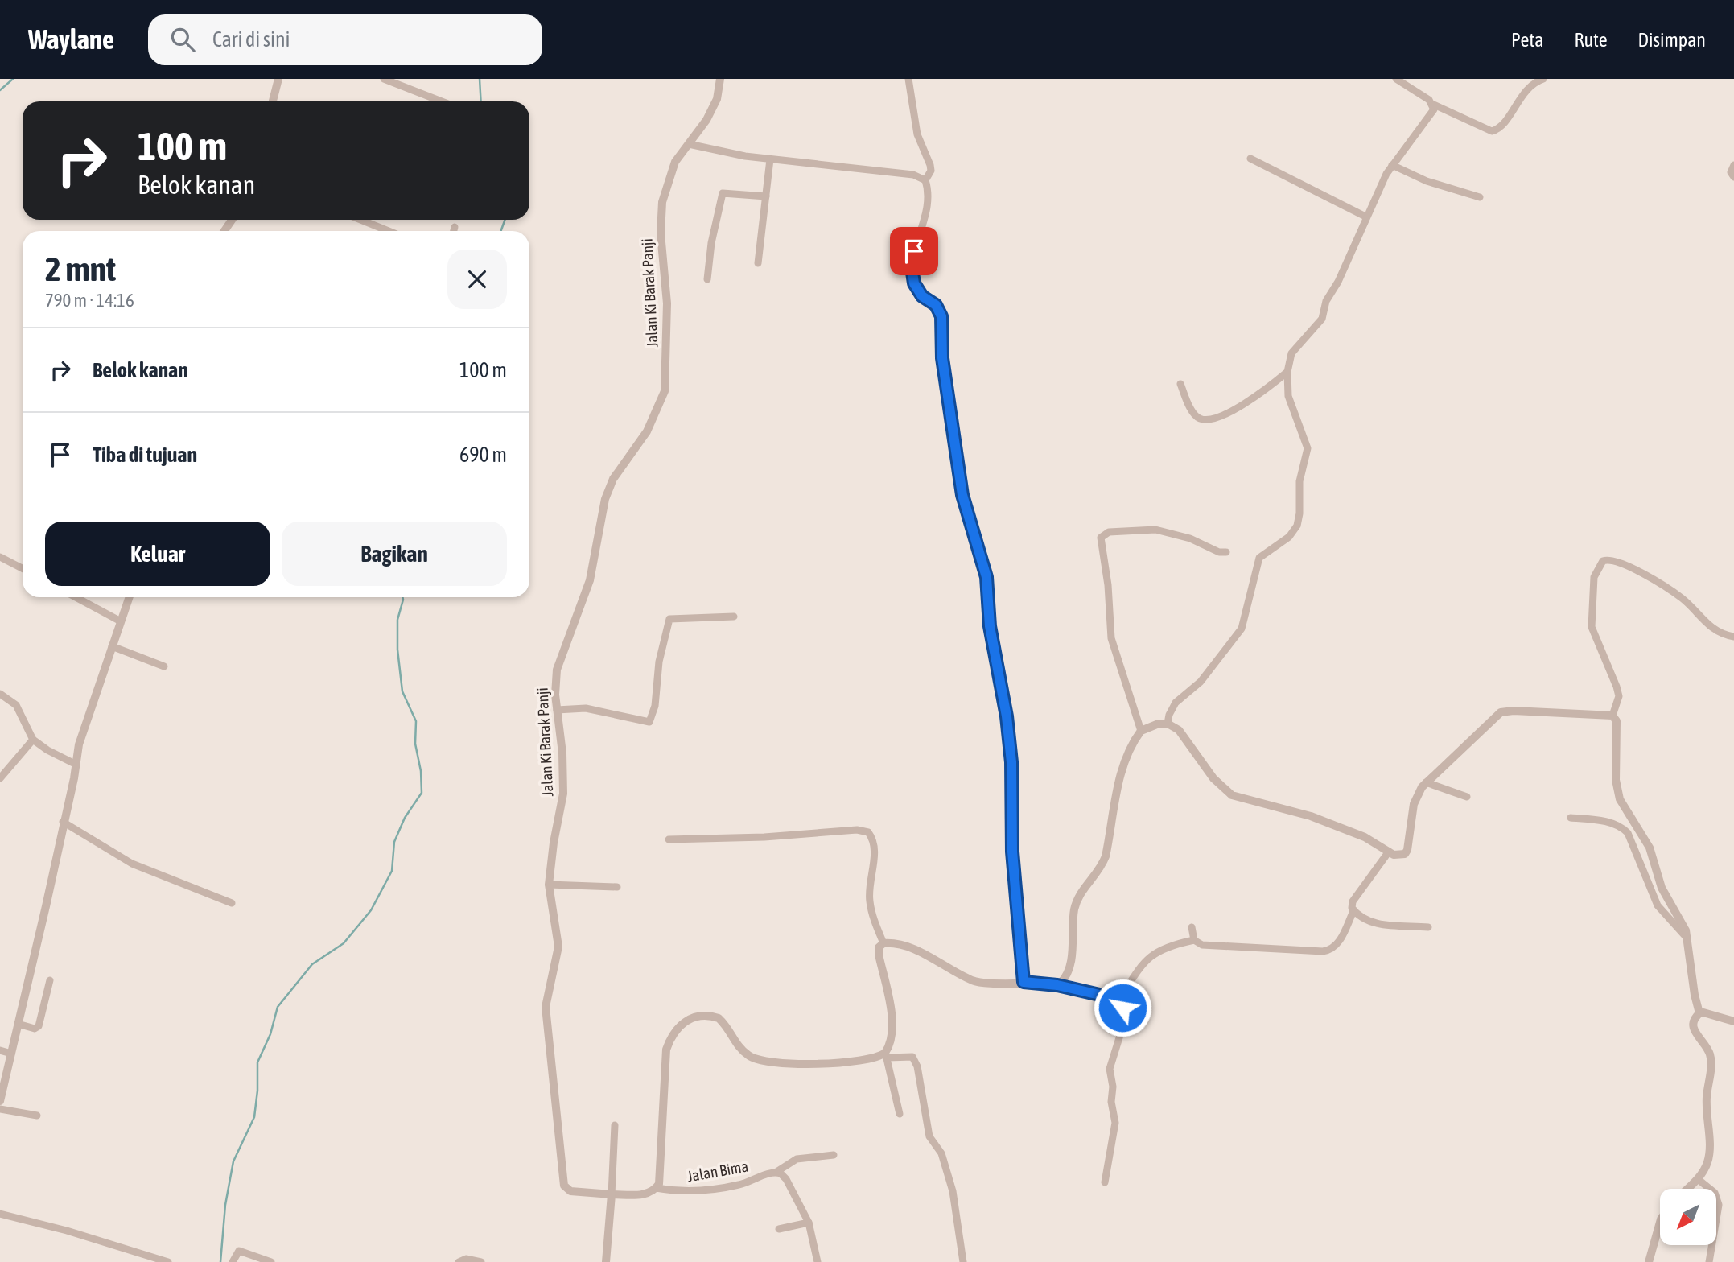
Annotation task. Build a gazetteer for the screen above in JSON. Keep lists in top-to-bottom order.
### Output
{
  "streets": {
    "street": ["Jalan Ki Barak Panji", "Jalan Bima"]
  },
  "crossings": [
    ["Jalan Ki Barak Panji", "Jalan Bima"]
  ],
  "north": "bottom left",
  "page": {
    "header": "Waylane",
    "search": "Cari di sini",
    "nav": ["Peta", "Rute", "Disimpan"],
    "turn": ["100 m", "Belok kanan"],
    "heading": ["2 mnt", "790 m · 14:16"],
    "list": [
      {
        "name": "Belok kanan",
        "value": "100 m"
      },
      {
        "name": "Tiba di tujuan",
        "value": "690 m"
      }
    ],
    "buttons": ["Keluar", "Bagikan"]
  }
}
